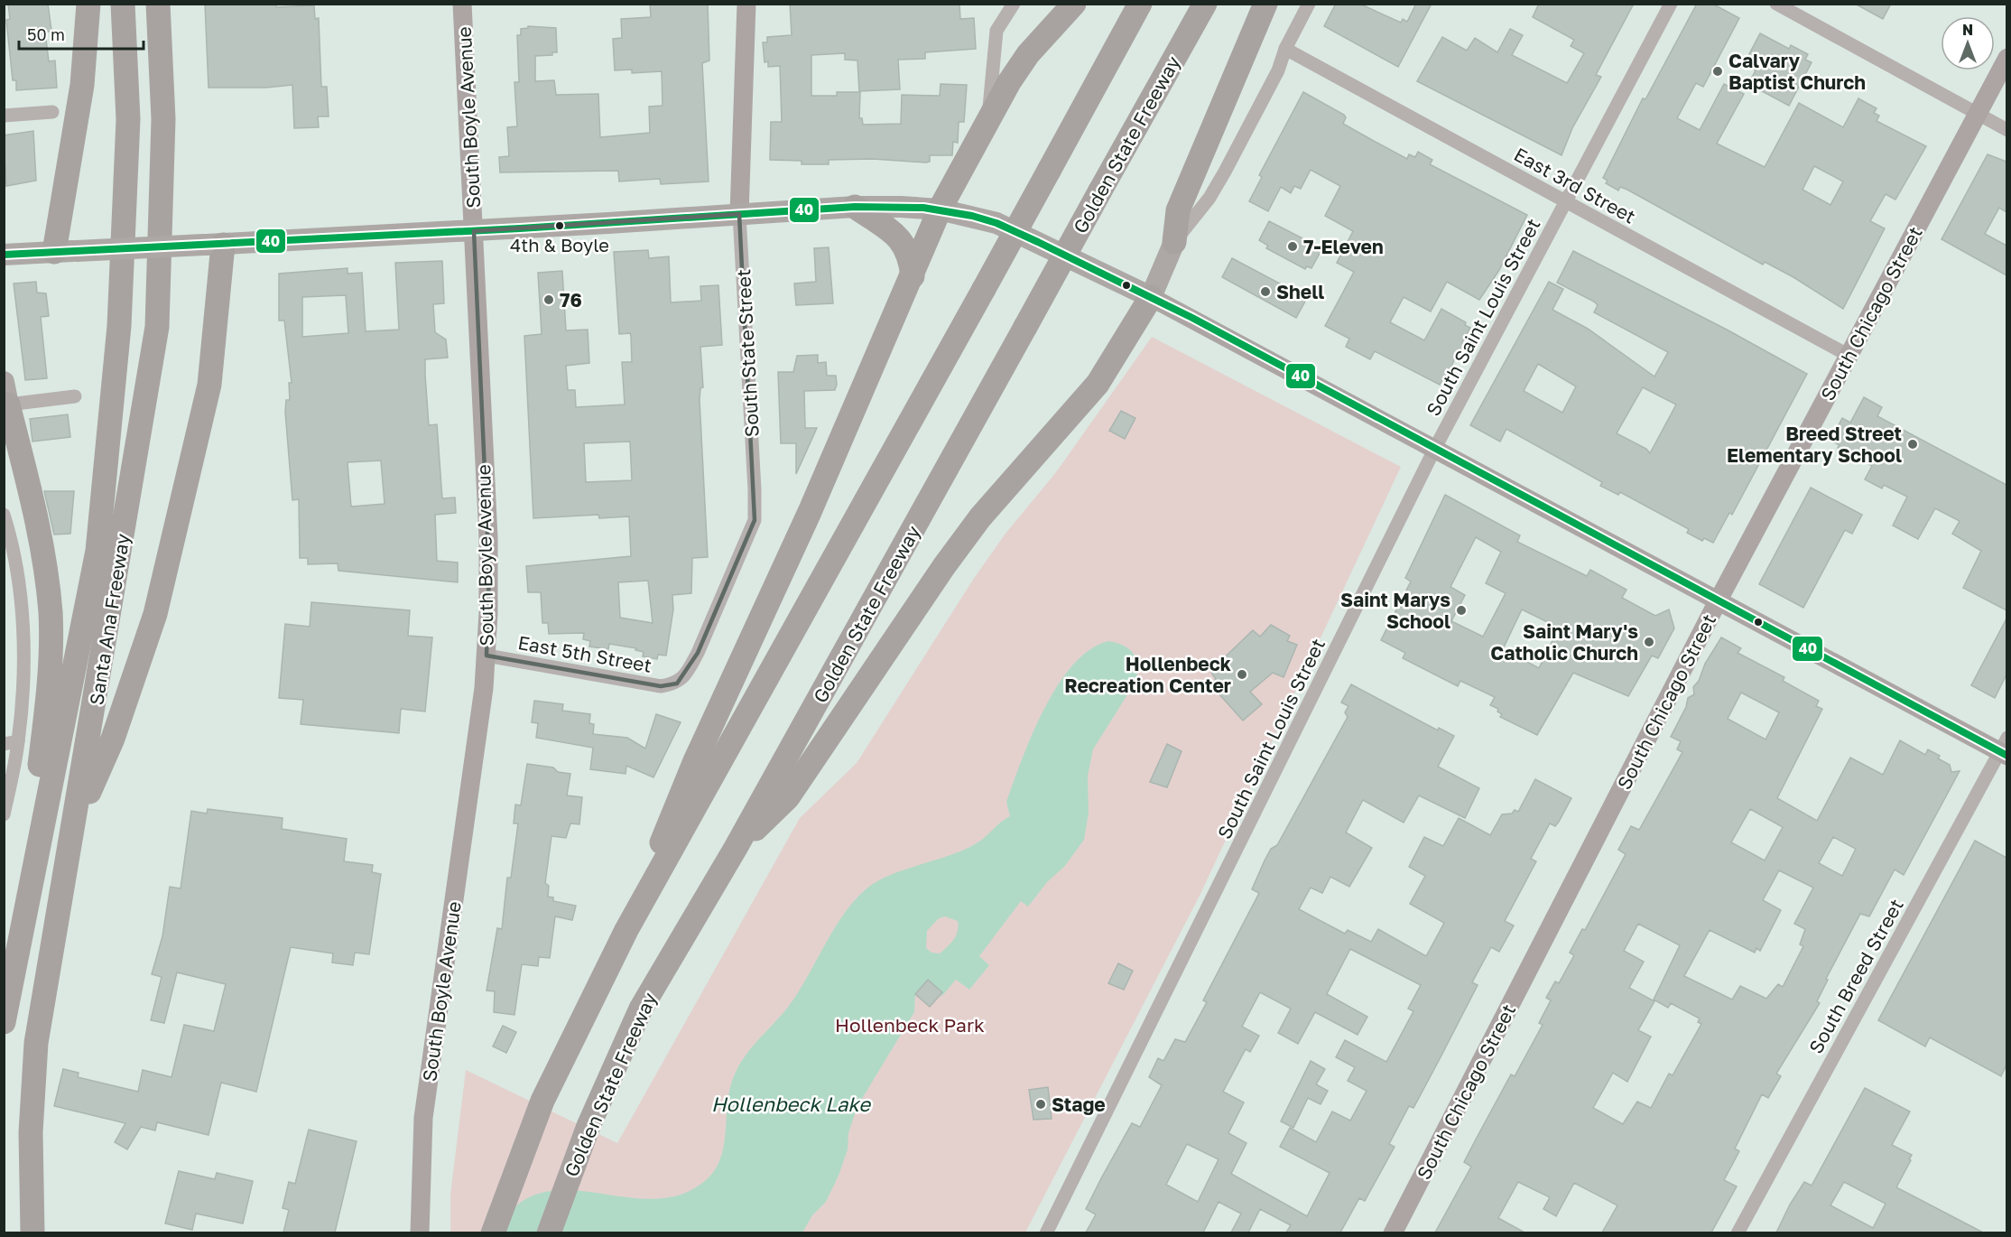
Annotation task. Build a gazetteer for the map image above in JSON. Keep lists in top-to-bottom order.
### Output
{
  "streets": {
    "highway": ["Golden State Freeway", "Santa Ana Freeway"],
    "main road": ["South Boyle Avenue", "South Chicago Street", "South State Street"],
    "street": [
      "East 3rd Street",
      "South Saint Louis Street",
      "East 5th Street",
      "South Breed Street"
    ]
  },
  "crossings": [
    ["South Boyle Avenue", "East 5th Street"],
    ["East 3rd Street", "South Chicago Street"],
    ["East 3rd Street", "South Saint Louis Street"],
    ["South State Street", "East 5th Street"]
  ],
  "water": ["Hollenbeck Lake"],
  "parks": ["Hollenbeck Park"],
  "places": [
    "Calvary Baptist Church",
    "4th & Boyle",
    "7-Eleven",
    "Shell",
    "76",
    "Breed Street Elementary School",
    "Saint Marys School",
    "Saint Mary's Catholic Church",
    "Hollenbeck Recreation Center",
    "Stage"
  ],
  "lines": ["transit line 40"],
  "scale_bar": "50 m",
  "north": "top"
}
